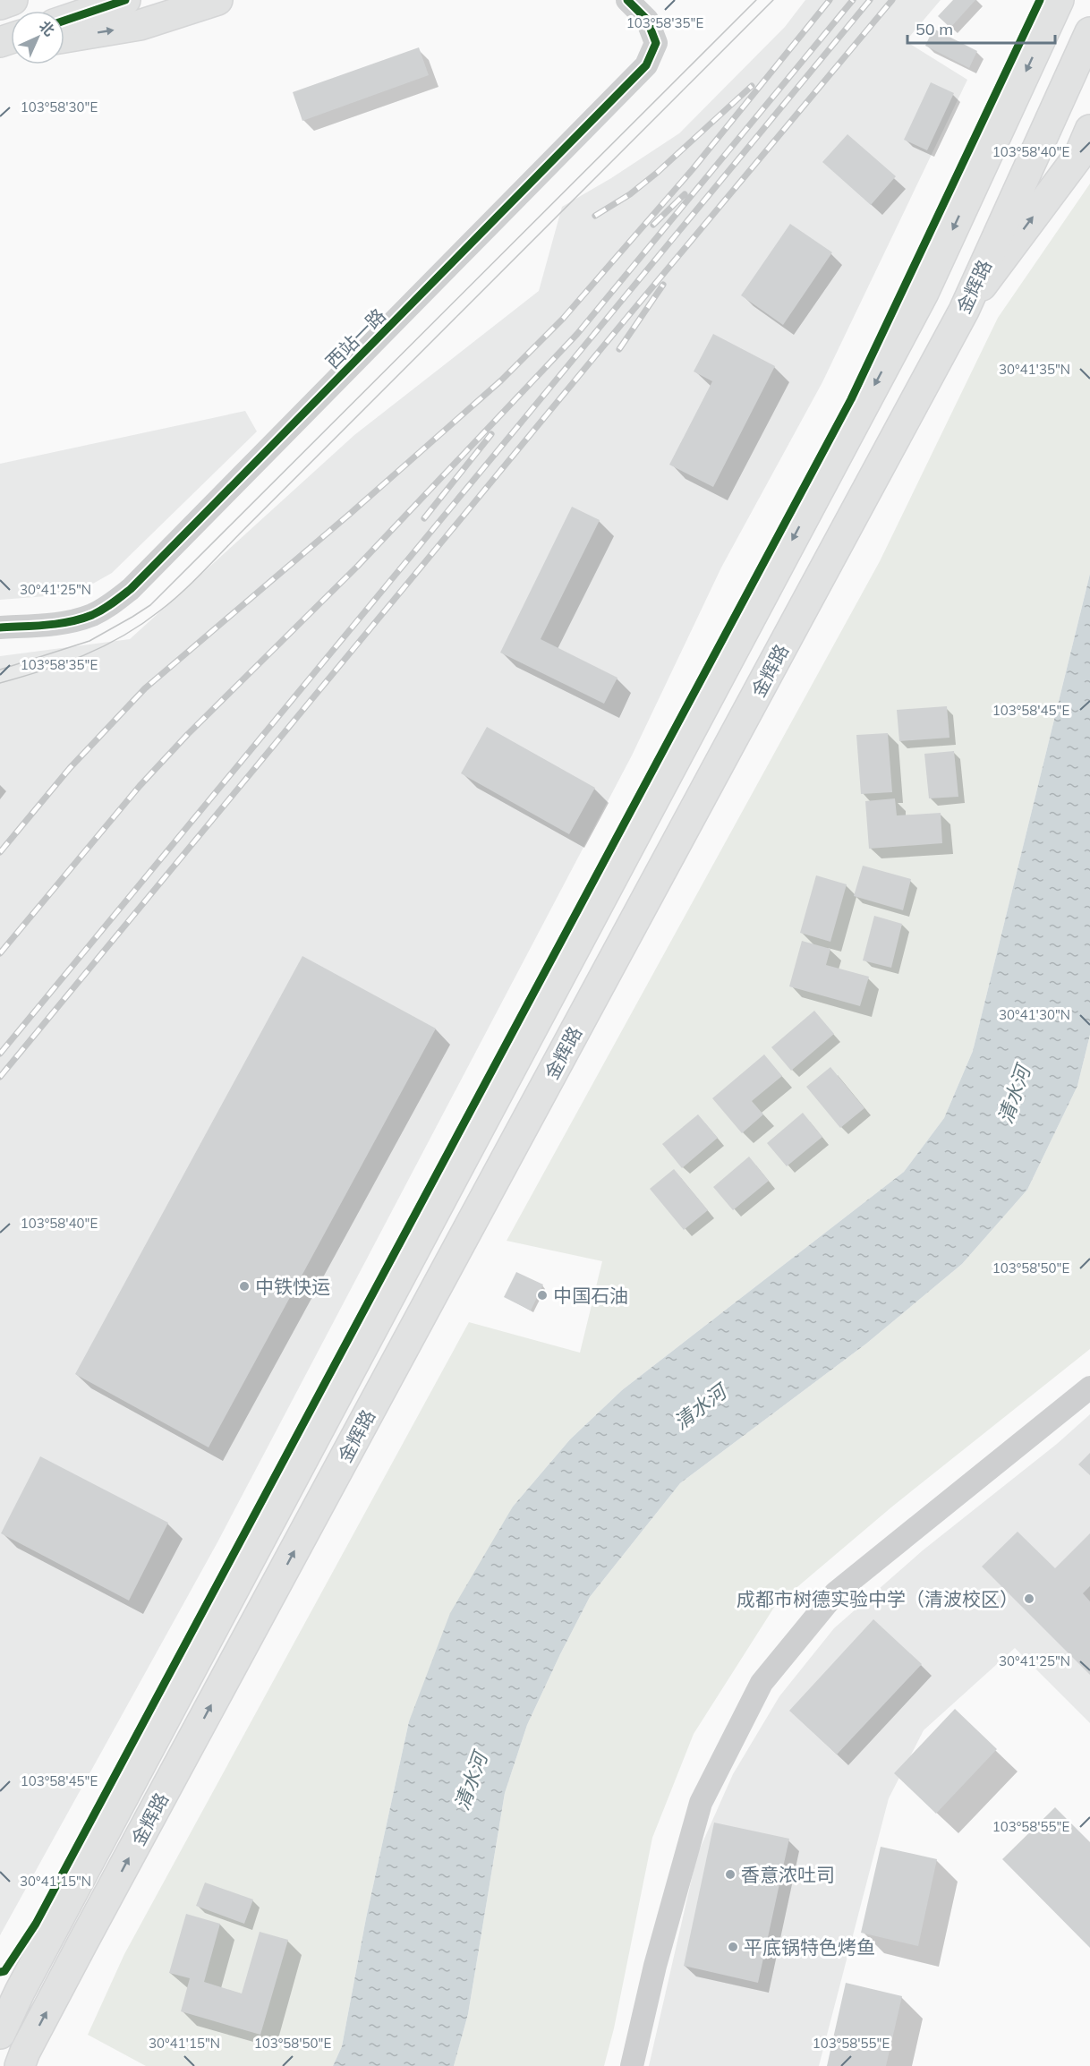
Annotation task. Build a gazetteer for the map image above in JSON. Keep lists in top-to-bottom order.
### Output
{
  "streets": {
    "main road": ["金辉路"],
    "street": ["西站一路"]
  },
  "water": ["清水河"],
  "places": [
    "中铁快运",
    "中国石油",
    "成都市树德实验中学（清波校区）",
    "香意浓吐司",
    "平底锅特色烤鱼"
  ],
  "scale_bar": "50 m",
  "north": "top right",
  "coordinates": [
    "103°58'35\"E",
    "103°58'30\"E",
    "103°58'40\"E",
    "30°41'35\"N",
    "30°41'25\"N",
    "103°58'45\"E",
    "30°41'30\"N",
    "103°58'50\"E",
    "103°58'55\"E",
    "30°41'15\"N"
  ]
}
